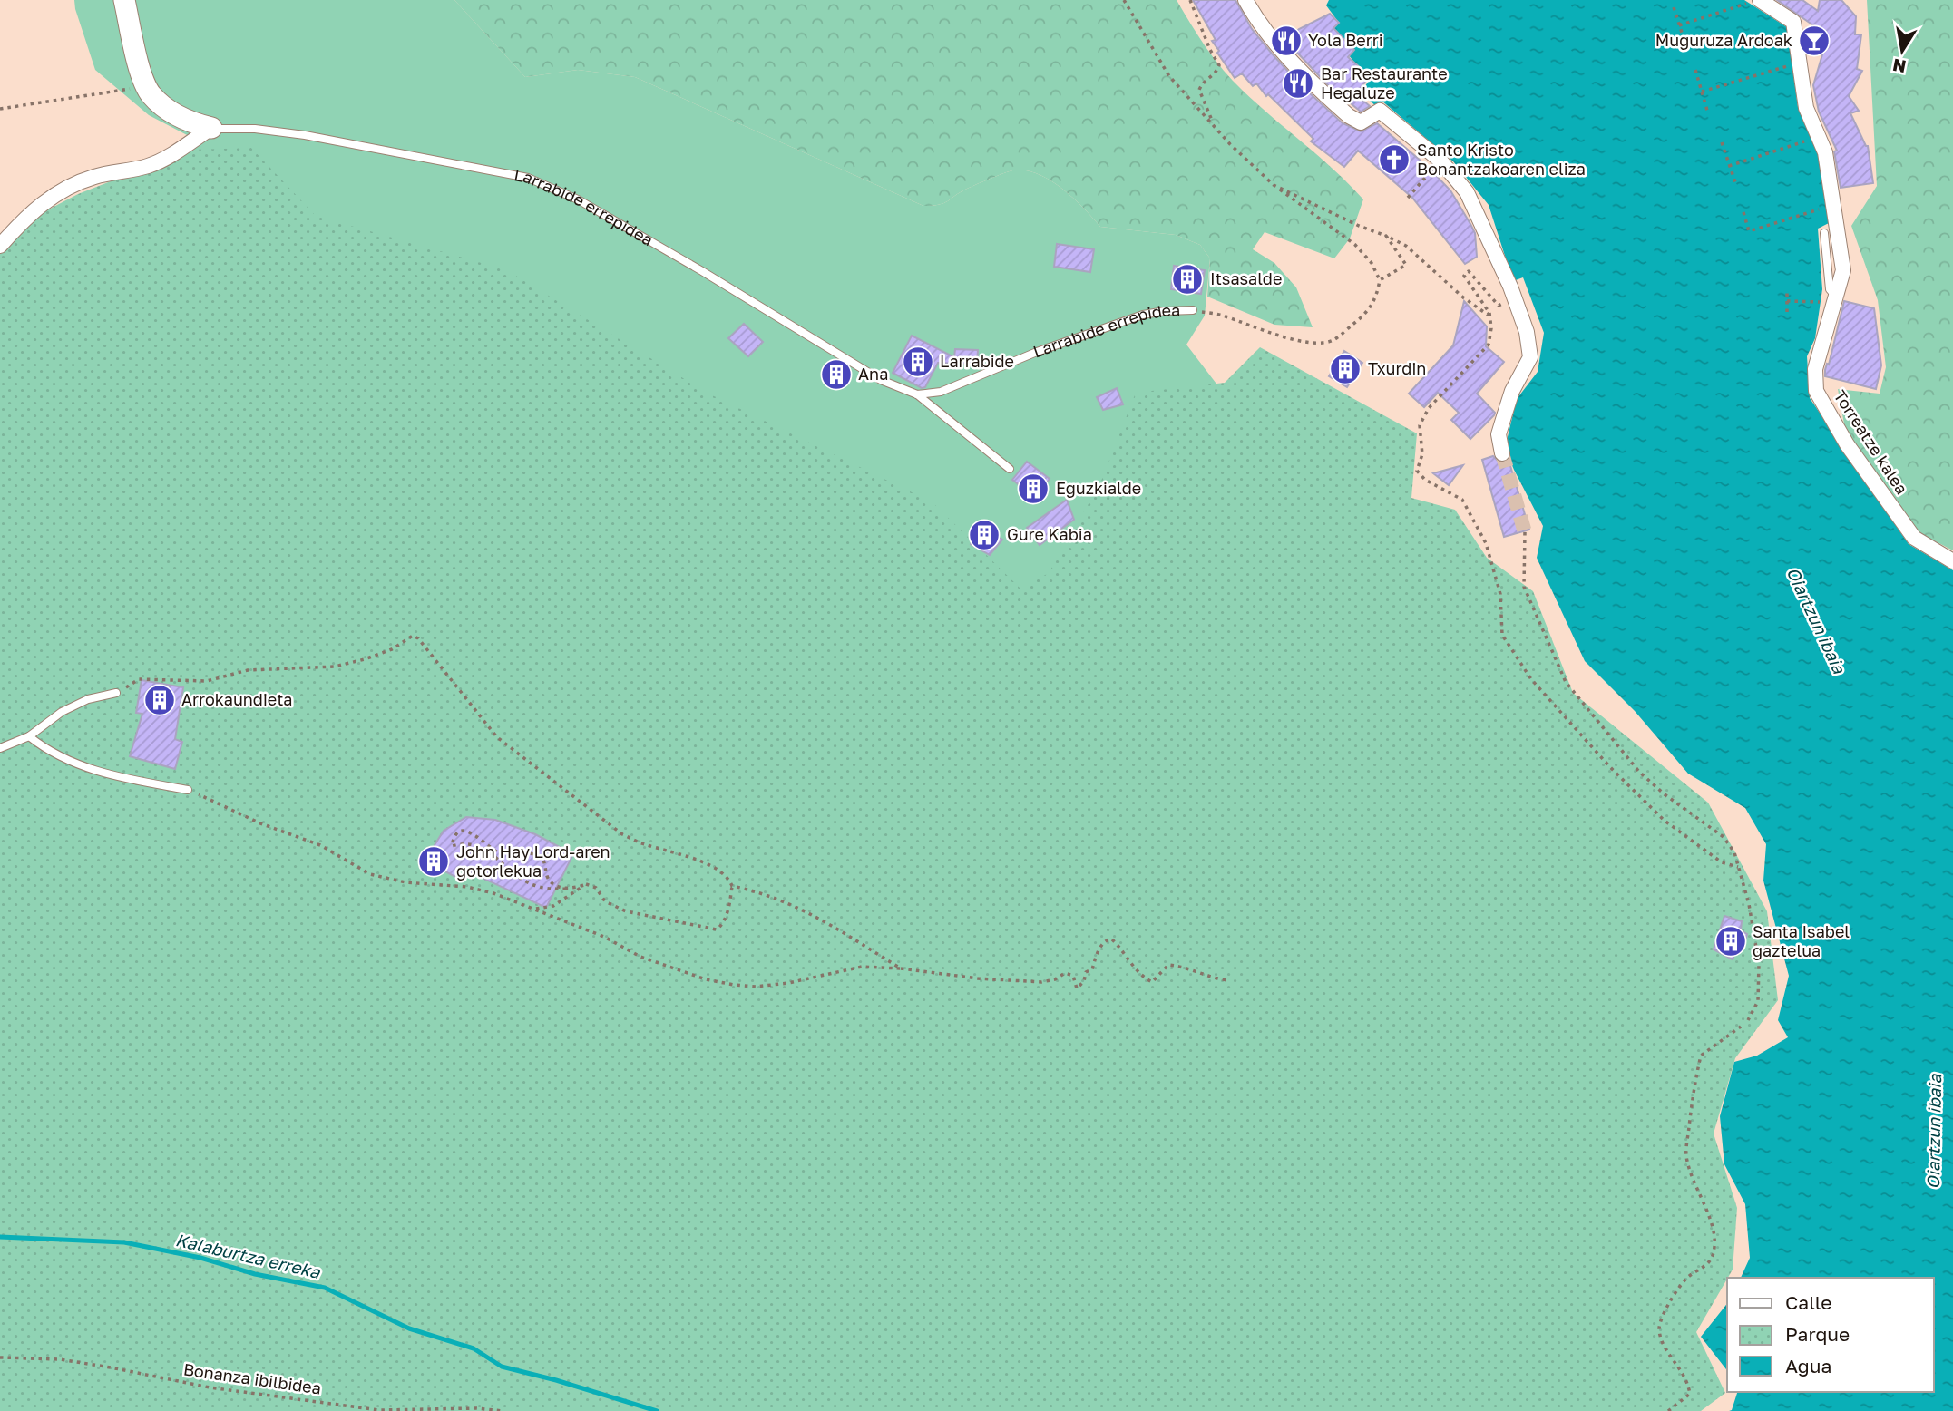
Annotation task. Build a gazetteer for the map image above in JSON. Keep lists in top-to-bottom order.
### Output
{
  "streets": {
    "street": ["Larrabide errepidea", "Torreatze kalea"],
    "path": ["Bonanza ibilbidea"]
  },
  "water": ["Oiartzun ibaia", "Kalaburtza erreka"],
  "places": {
    "restaurant": ["Yola Berri", "Bar Restaurante Hegaluze"],
    "bar": ["Muguruza Ardoak"],
    "church": ["Santo Kristo Bonantzakoaren eliza"],
    "building": [
      "Itsasalde",
      "Larrabide",
      "Txurdin",
      "Ana",
      "Eguzkialde",
      "Gure Kabia",
      "Arrokaundieta",
      "John Hay Lord-aren gotorlekua",
      "Santa Isabel gaztelua"
    ]
  },
  "legend": ["Calle", "Parque", "Agua"],
  "north": "bottom"
}
